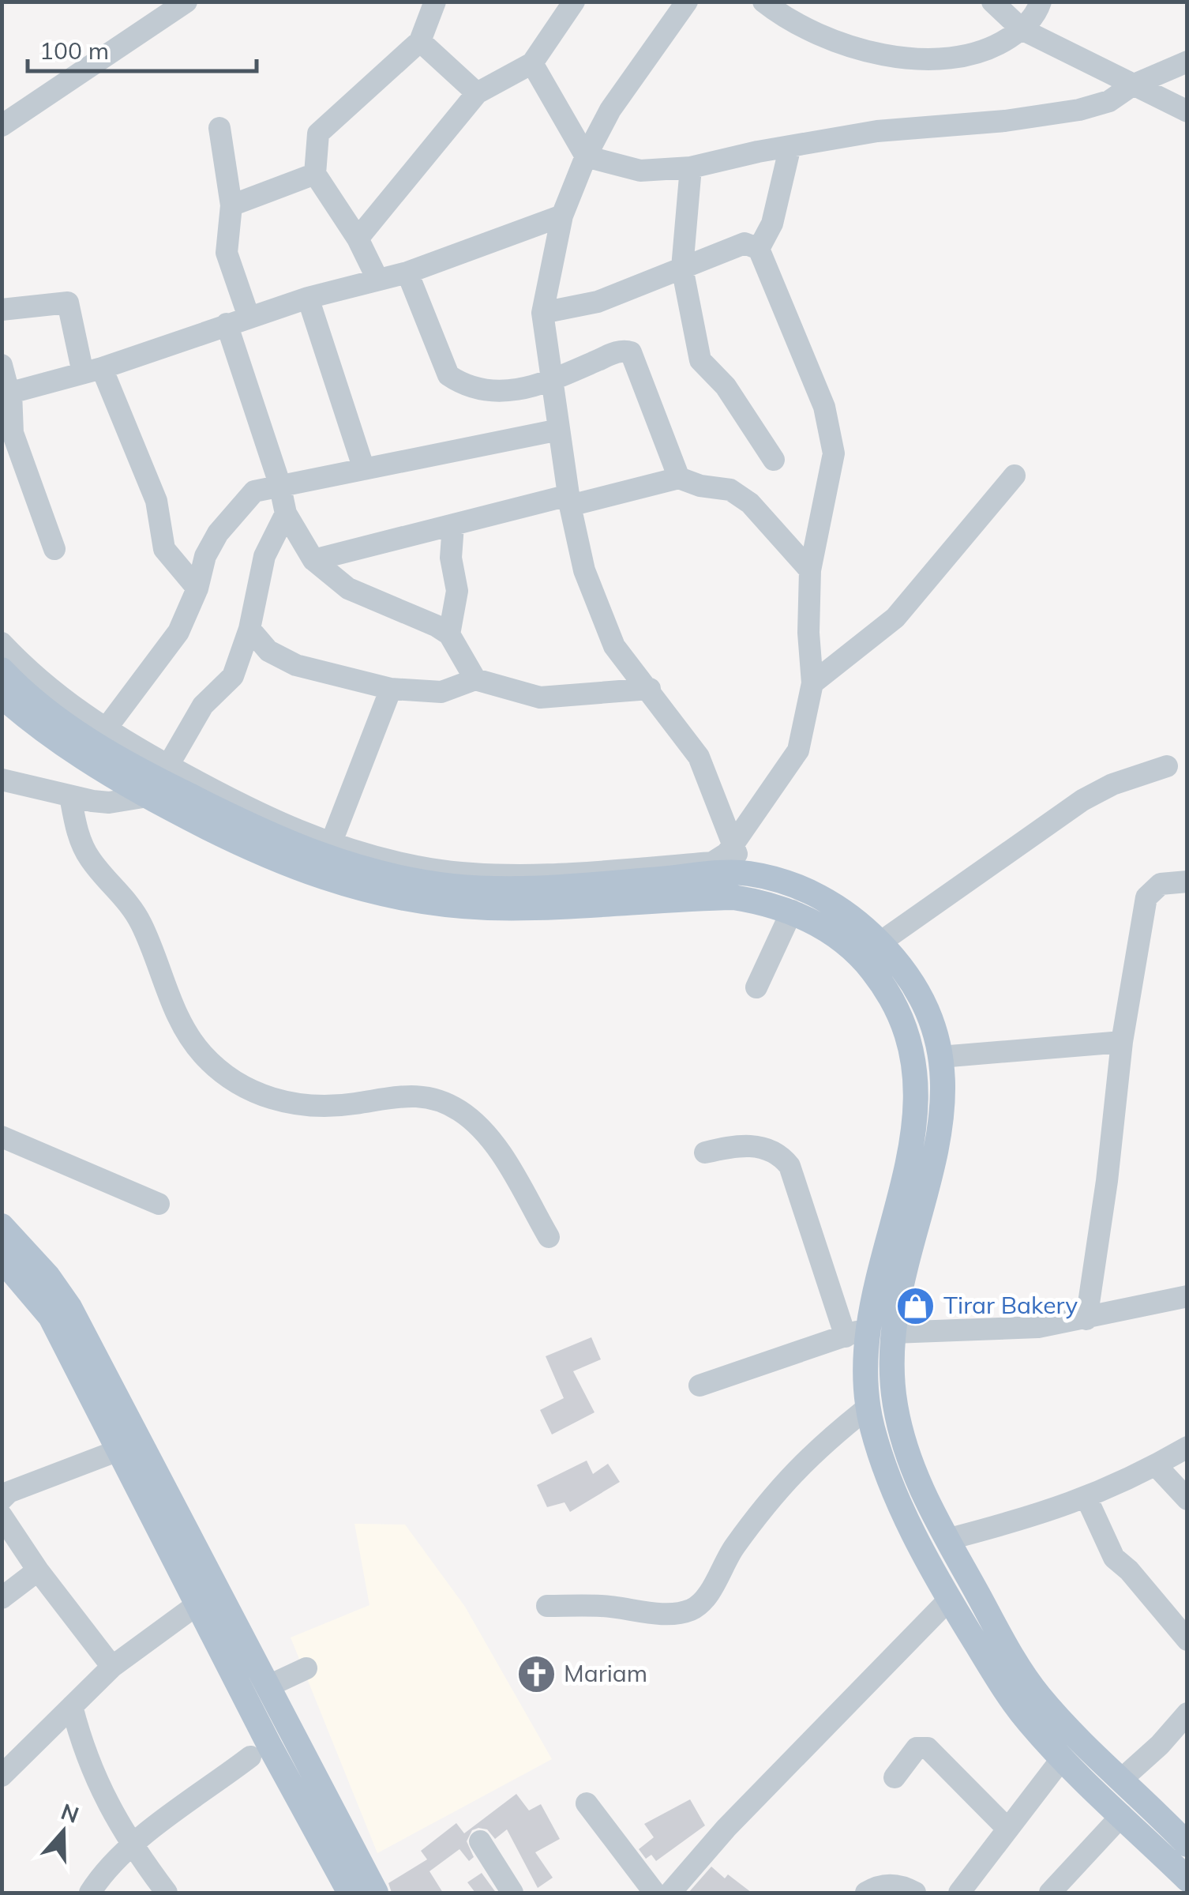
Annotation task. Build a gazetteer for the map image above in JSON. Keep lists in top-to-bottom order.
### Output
{
  "places": {
    "shop": ["Tirar Bakery"],
    "church": ["Mariam"]
  },
  "scale_bar": "100 m",
  "north": "top"
}
